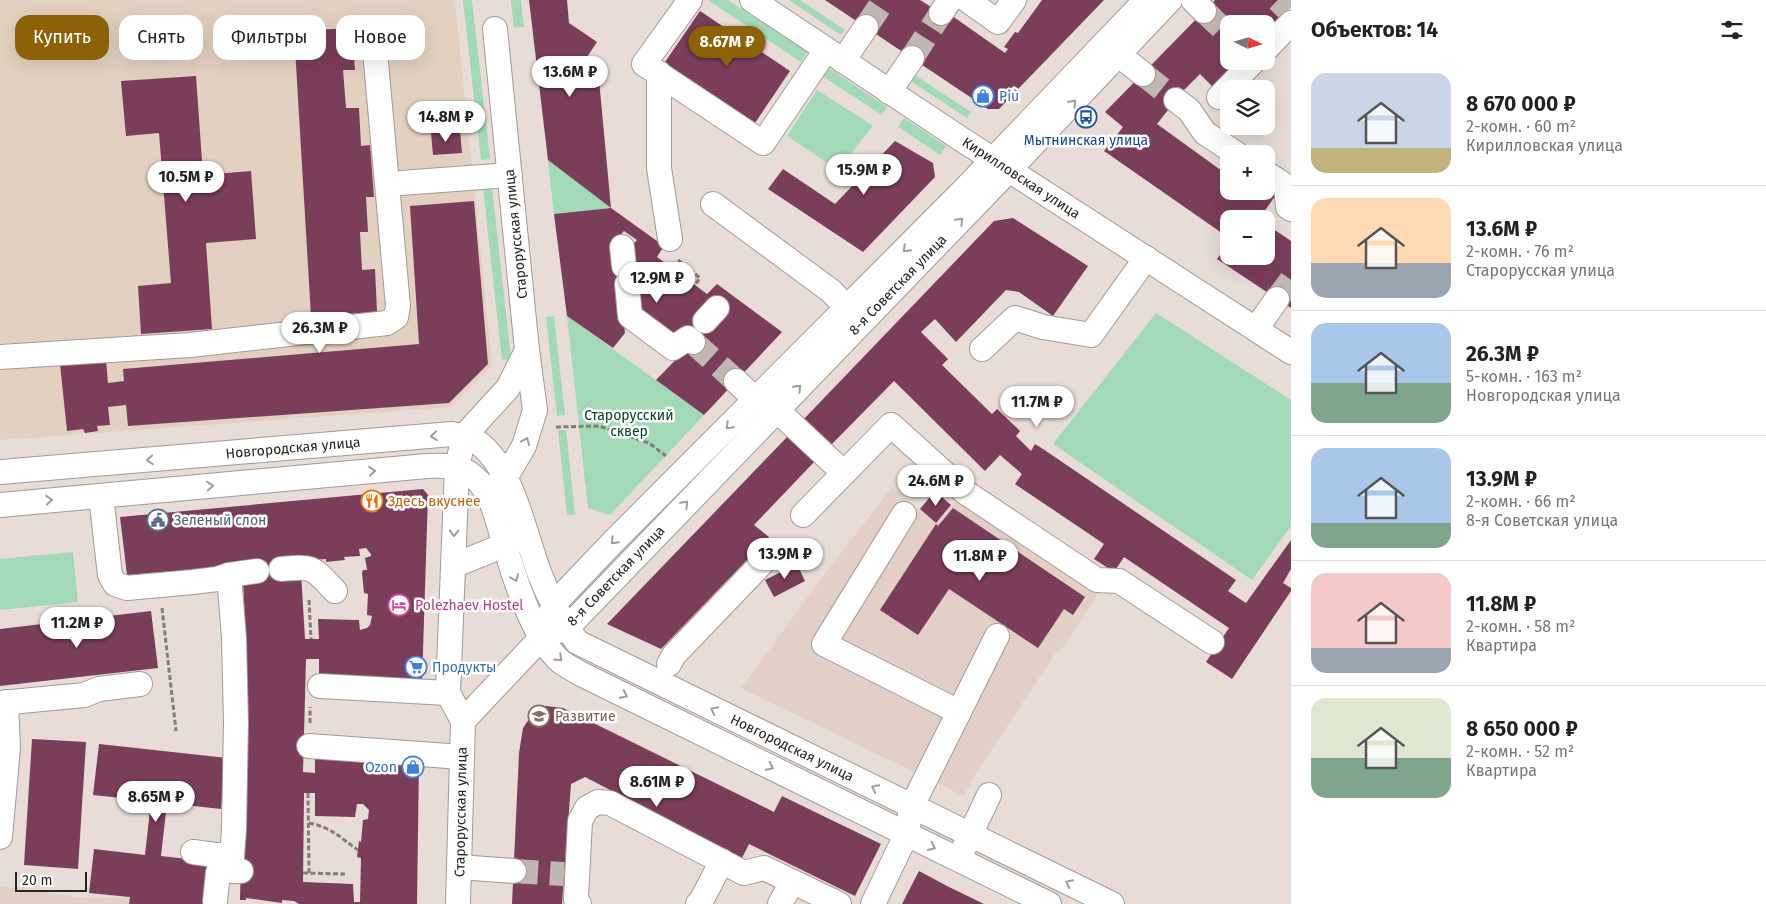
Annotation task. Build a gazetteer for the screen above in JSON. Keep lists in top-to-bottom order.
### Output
{
  "streets": {
    "street": [
      "Кирилловская улица",
      "Старорусская улица",
      "8-я Советская улица",
      "Новгородская улица"
    ]
  },
  "crossings": [
    ["Кирилловская улица", "8-я Советская улица"],
    ["Старорусская улица", "Новгородская улица"],
    ["8-я Советская улица", "Новгородская улица"]
  ],
  "parks": ["Старорусский сквер"],
  "places": {
    "shop": ["Più", "Ozon"],
    "bus stop": ["Мытнинская улица"],
    "restaurant": ["Здесь вкуснее"],
    "public building": ["Зеленый слон"],
    "hotel": ["Polezhaev Hostel"],
    "supermarket": ["Продукты"],
    "school or university": ["Развитие"]
  },
  "scale_bar": "20 m",
  "north": "right",
  "page": {
    "heading": "Объектов: 14",
    "map_buttons": ["+", "−"],
    "chip": [
      "Купить",
      "Снять",
      "Фильтры",
      "Новое"
    ],
    "price": [
      "8.67M ₽",
      "13.6M ₽",
      "14.8M ₽",
      "15.9M ₽",
      "10.5M ₽",
      "12.9M ₽",
      "26.3M ₽",
      "11.7M ₽",
      "24.6M ₽",
      "13.9M ₽",
      "11.8M ₽",
      "11.2M ₽",
      "8.61M ₽",
      "8.65M ₽"
    ],
    "list": [
      {
        "name": "8 670 000 ₽",
        "note": "2-комн. · 60 m² · Кирилловская улица"
      },
      {
        "name": "13.6M ₽",
        "note": "2-комн. · 76 m² · Старорусская улица"
      },
      {
        "name": "26.3M ₽",
        "note": "5-комн. · 163 m² · Новгородская улица"
      },
      {
        "name": "13.9M ₽",
        "note": "2-комн. · 66 m² · 8-я Советская улица"
      },
      {
        "name": "11.8M ₽",
        "note": "2-комн. · 58 m² · Квартира"
      },
      {
        "name": "8 650 000 ₽",
        "note": "2-комн. · 52 m² · Квартира"
      }
    ],
    "scale": "20 m"
  }
}
